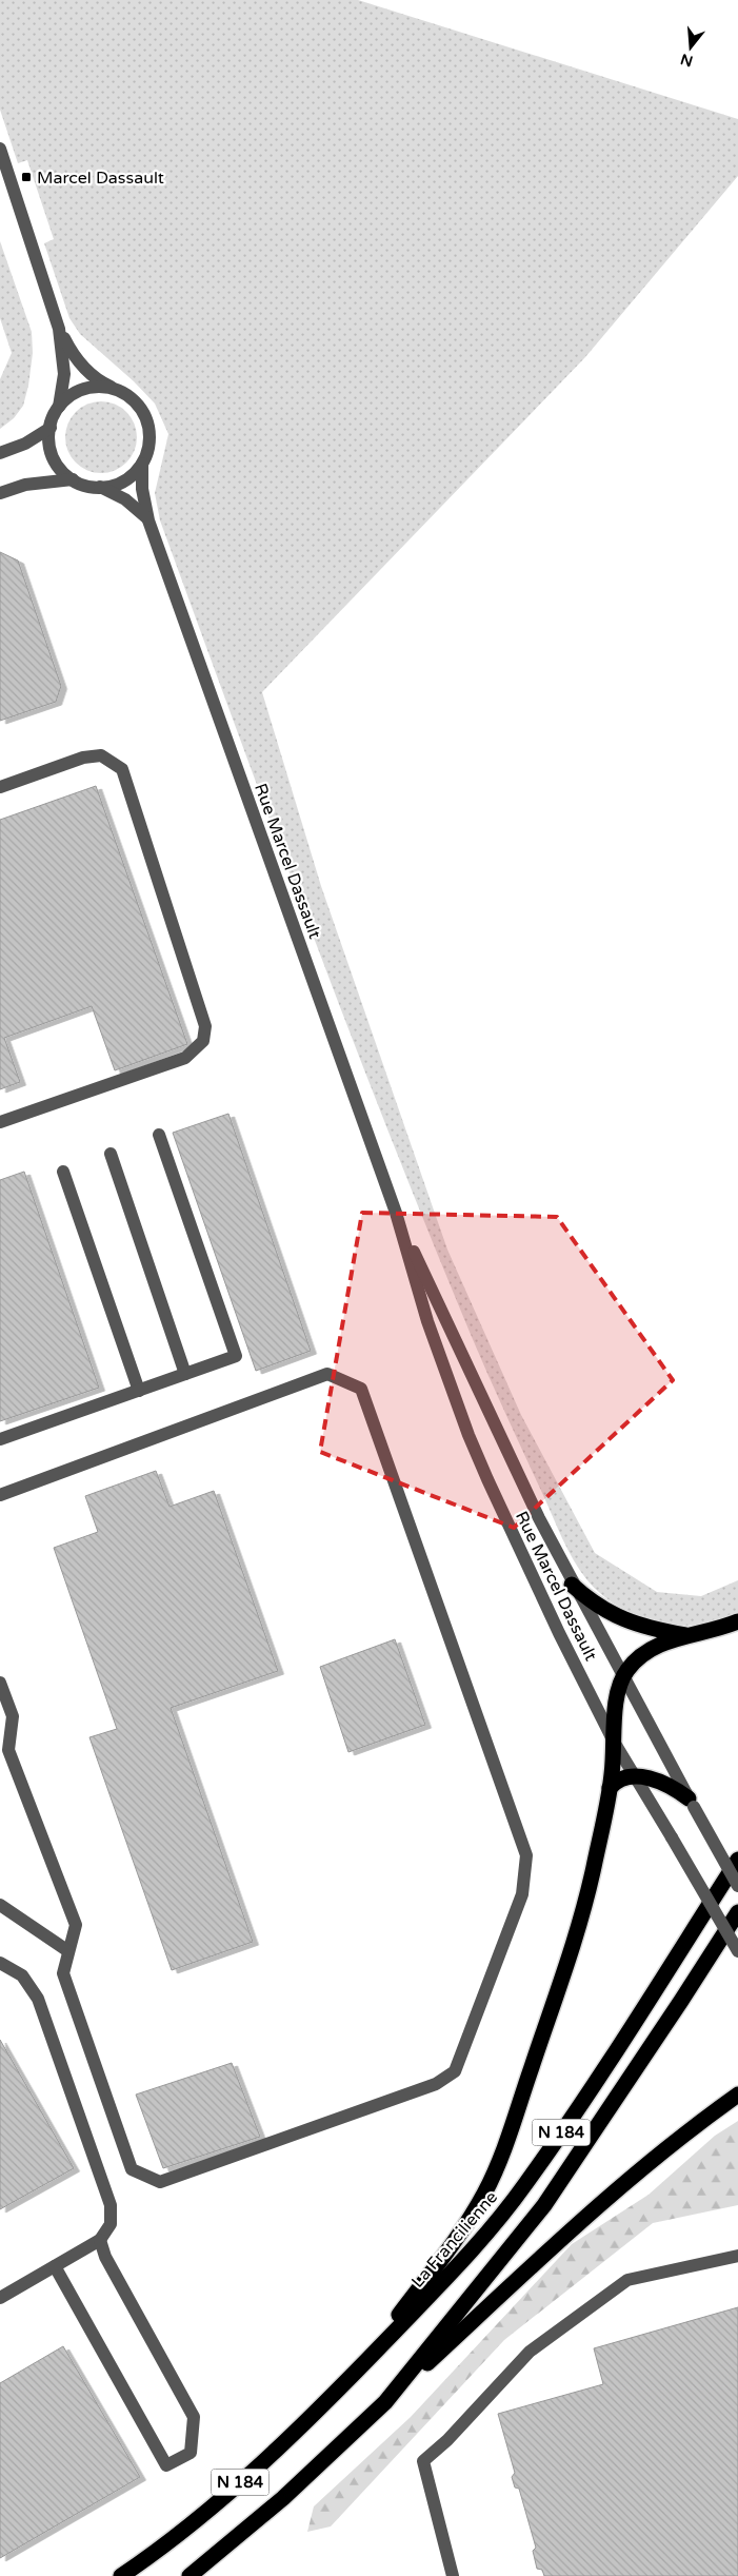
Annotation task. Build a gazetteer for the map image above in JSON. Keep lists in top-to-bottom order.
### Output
{
  "streets": {
    "highway": ["N 184", "La Francilienne"],
    "street": ["Rue Marcel Dassault"]
  },
  "places": {
    "transit": ["Marcel Dassault"]
  },
  "north": "bottom"
}
